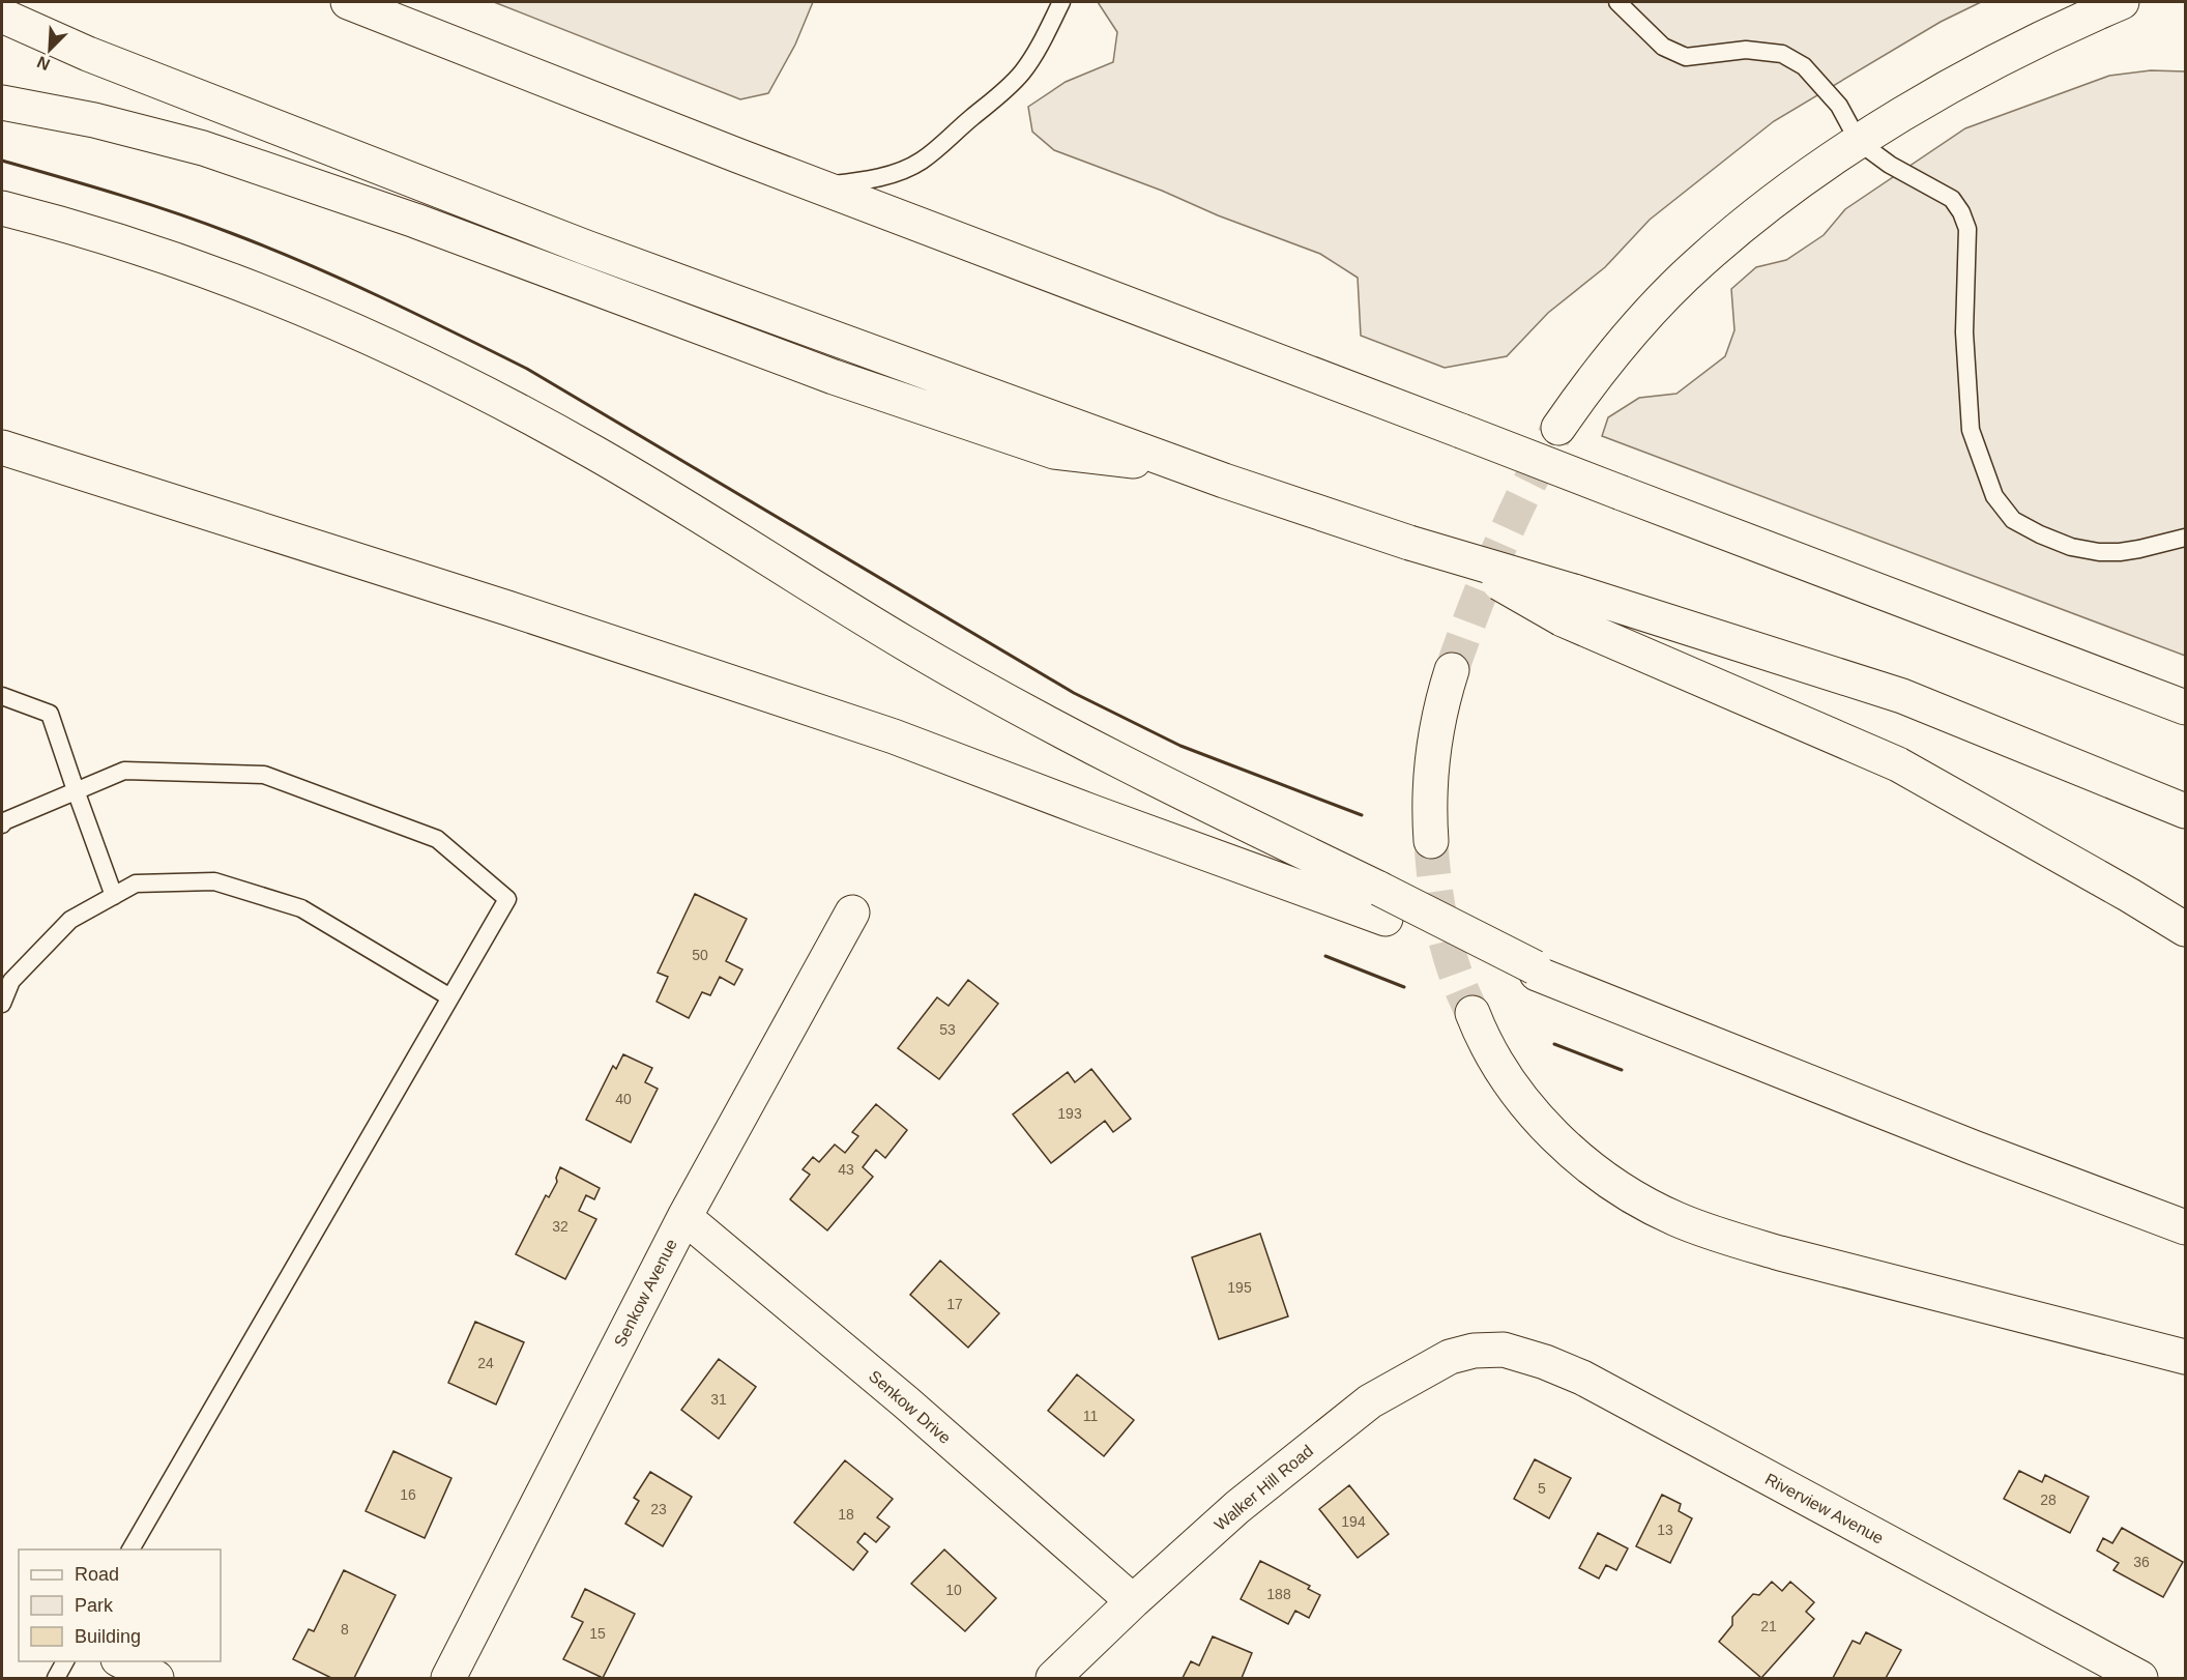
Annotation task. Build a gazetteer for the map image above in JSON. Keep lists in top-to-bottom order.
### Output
{
  "streets": {
    "main road": [
      "Senkow Avenue",
      "Senkow Drive",
      "Walker Hill Road",
      "Riverview Avenue"
    ]
  },
  "crossings": [
    ["Senkow Avenue", "Senkow Drive"],
    ["Senkow Drive", "Walker Hill Road"],
    ["Walker Hill Road", "Riverview Avenue"]
  ],
  "house_numbers": [
    "50",
    "53",
    "40",
    "193",
    "43",
    "32",
    "195",
    "17",
    "24",
    "31",
    "11",
    "5",
    "16",
    "28",
    "23",
    "18",
    "194",
    "13",
    "36",
    "10",
    "188",
    "21",
    "8",
    "15"
  ],
  "legend": ["Road", "Park", "Building"],
  "north": "bottom left"
}
